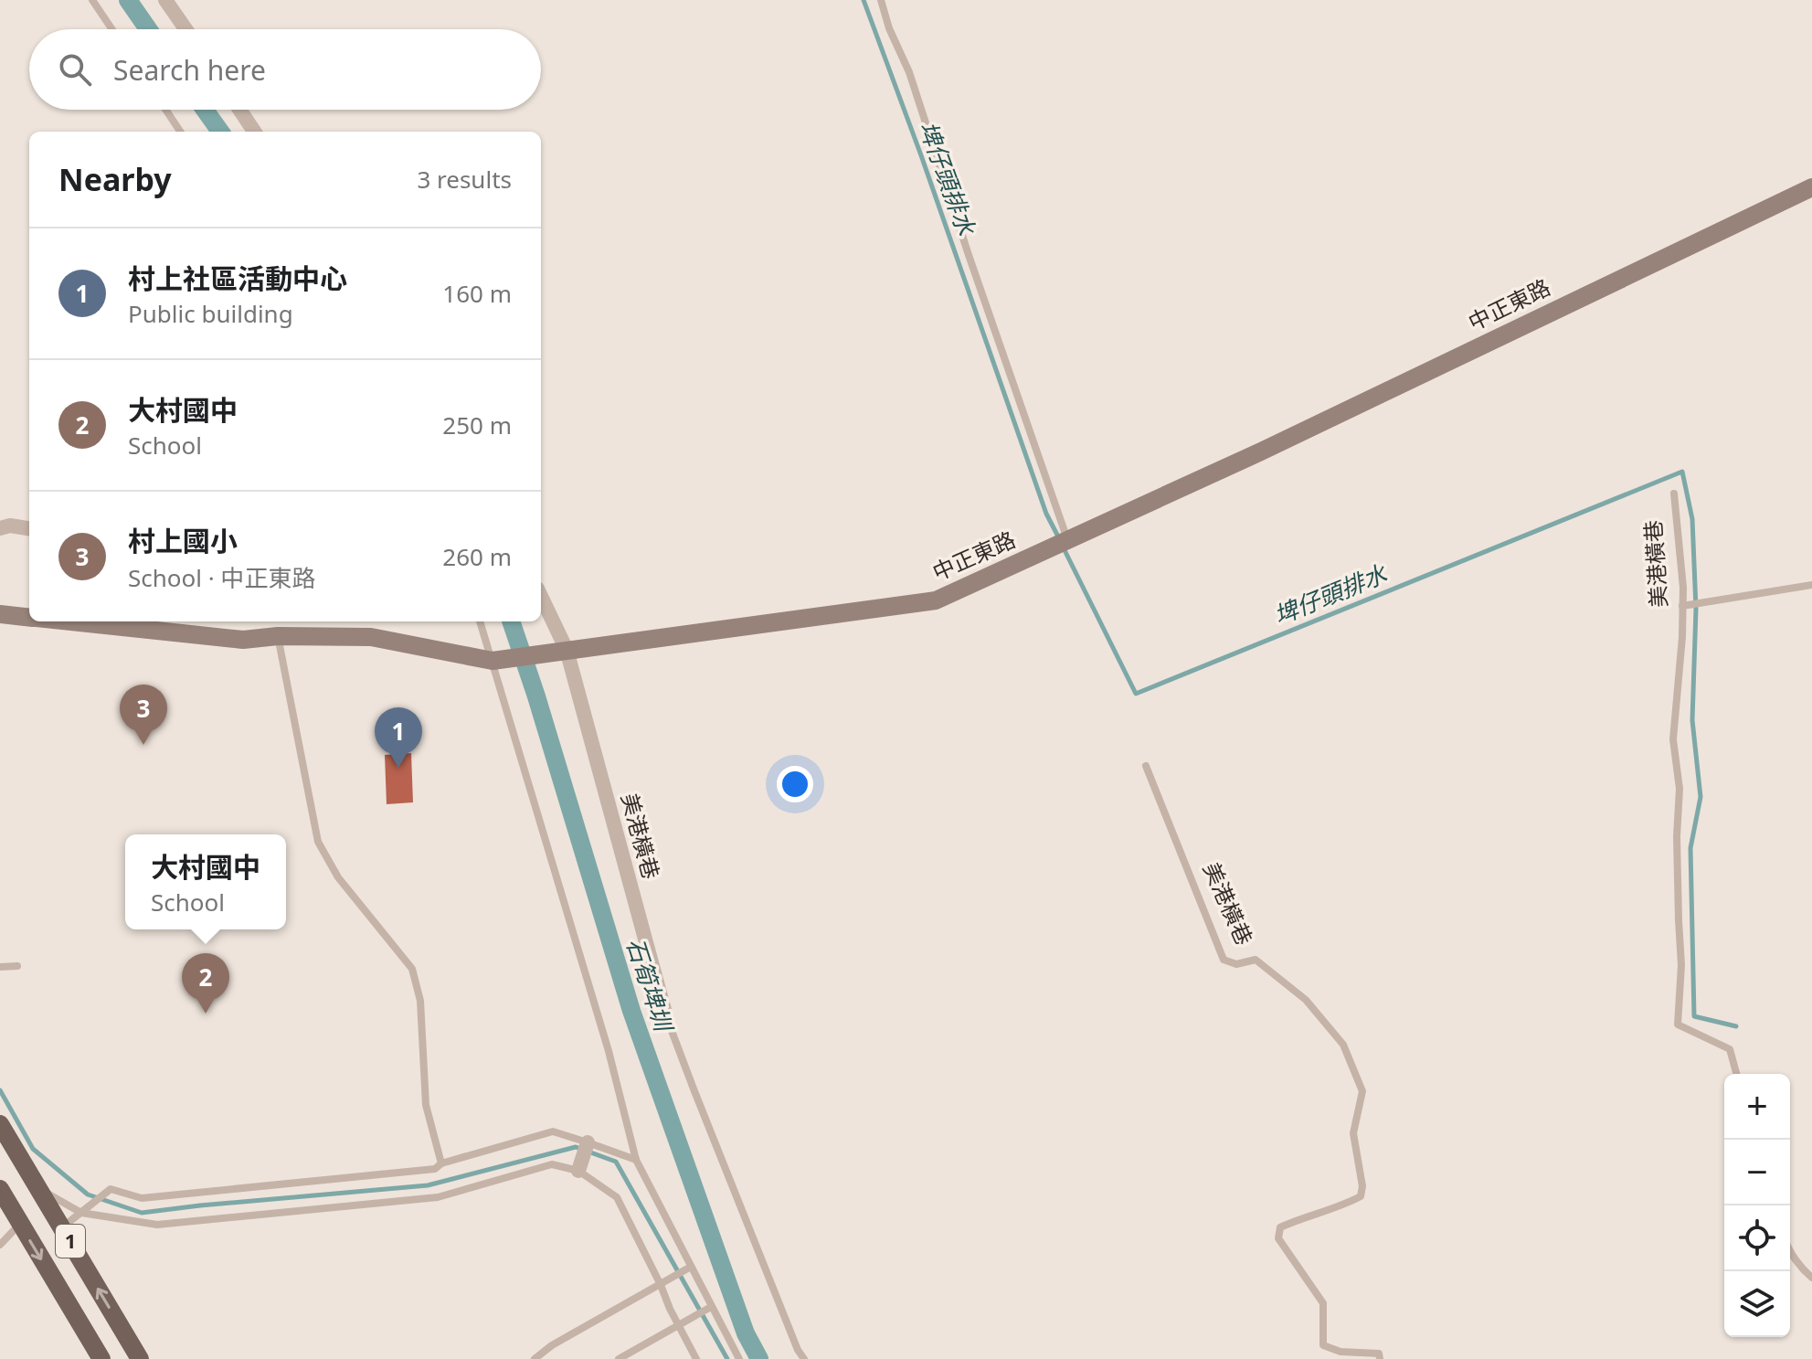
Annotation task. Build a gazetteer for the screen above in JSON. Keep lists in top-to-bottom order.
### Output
{
  "streets": {
    "main road": ["中正東路", "1"],
    "street": ["美港橫巷"]
  },
  "crossings": [
    ["中正東路", "美港橫巷"]
  ],
  "water": ["埤仔頭排水", "石筍埤圳"],
  "page": {
    "search": "Search here",
    "heading": ["Nearby", "3 results"],
    "list": [
      {
        "mark": "1",
        "name": "村上社區活動中心",
        "note": "Public building",
        "value": "160 m"
      },
      {
        "mark": "2",
        "name": "大村國中",
        "note": "School",
        "value": "250 m"
      },
      {
        "mark": "3",
        "name": "村上國小",
        "note": "School · 中正東路",
        "value": "260 m"
      }
    ],
    "pins": ["3", "1", "2"],
    "popup": ["大村國中", "School"],
    "map_buttons": ["+", "−"]
  }
}
